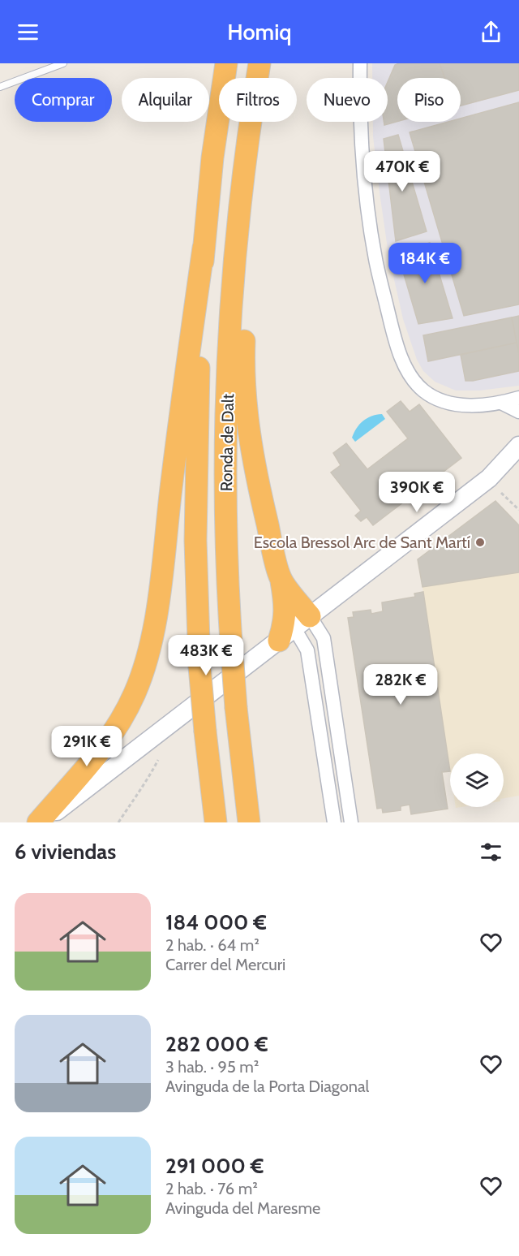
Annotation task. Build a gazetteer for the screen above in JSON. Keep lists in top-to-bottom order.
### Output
{
  "streets": {
    "highway": ["Ronda de Dalt"]
  },
  "places": ["Escola Bressol Arc de Sant Martí"],
  "page": {
    "header": "Homiq",
    "chip": [
      "Comprar",
      "Alquilar",
      "Filtros",
      "Nuevo",
      "Piso"
    ],
    "price": [
      "470K €",
      "184K €",
      "390K €",
      "483K €",
      "282K €",
      "291K €"
    ],
    "heading": "6 viviendas",
    "list": [
      {
        "name": "184 000 €",
        "note": "2 hab. · 64 m² · Carrer del Mercuri"
      },
      {
        "name": "282 000 €",
        "note": "3 hab. · 95 m² · Avinguda de la Porta Diagonal"
      },
      {
        "name": "291 000 €",
        "note": "2 hab. · 76 m² · Avinguda del Maresme"
      }
    ]
  }
}
